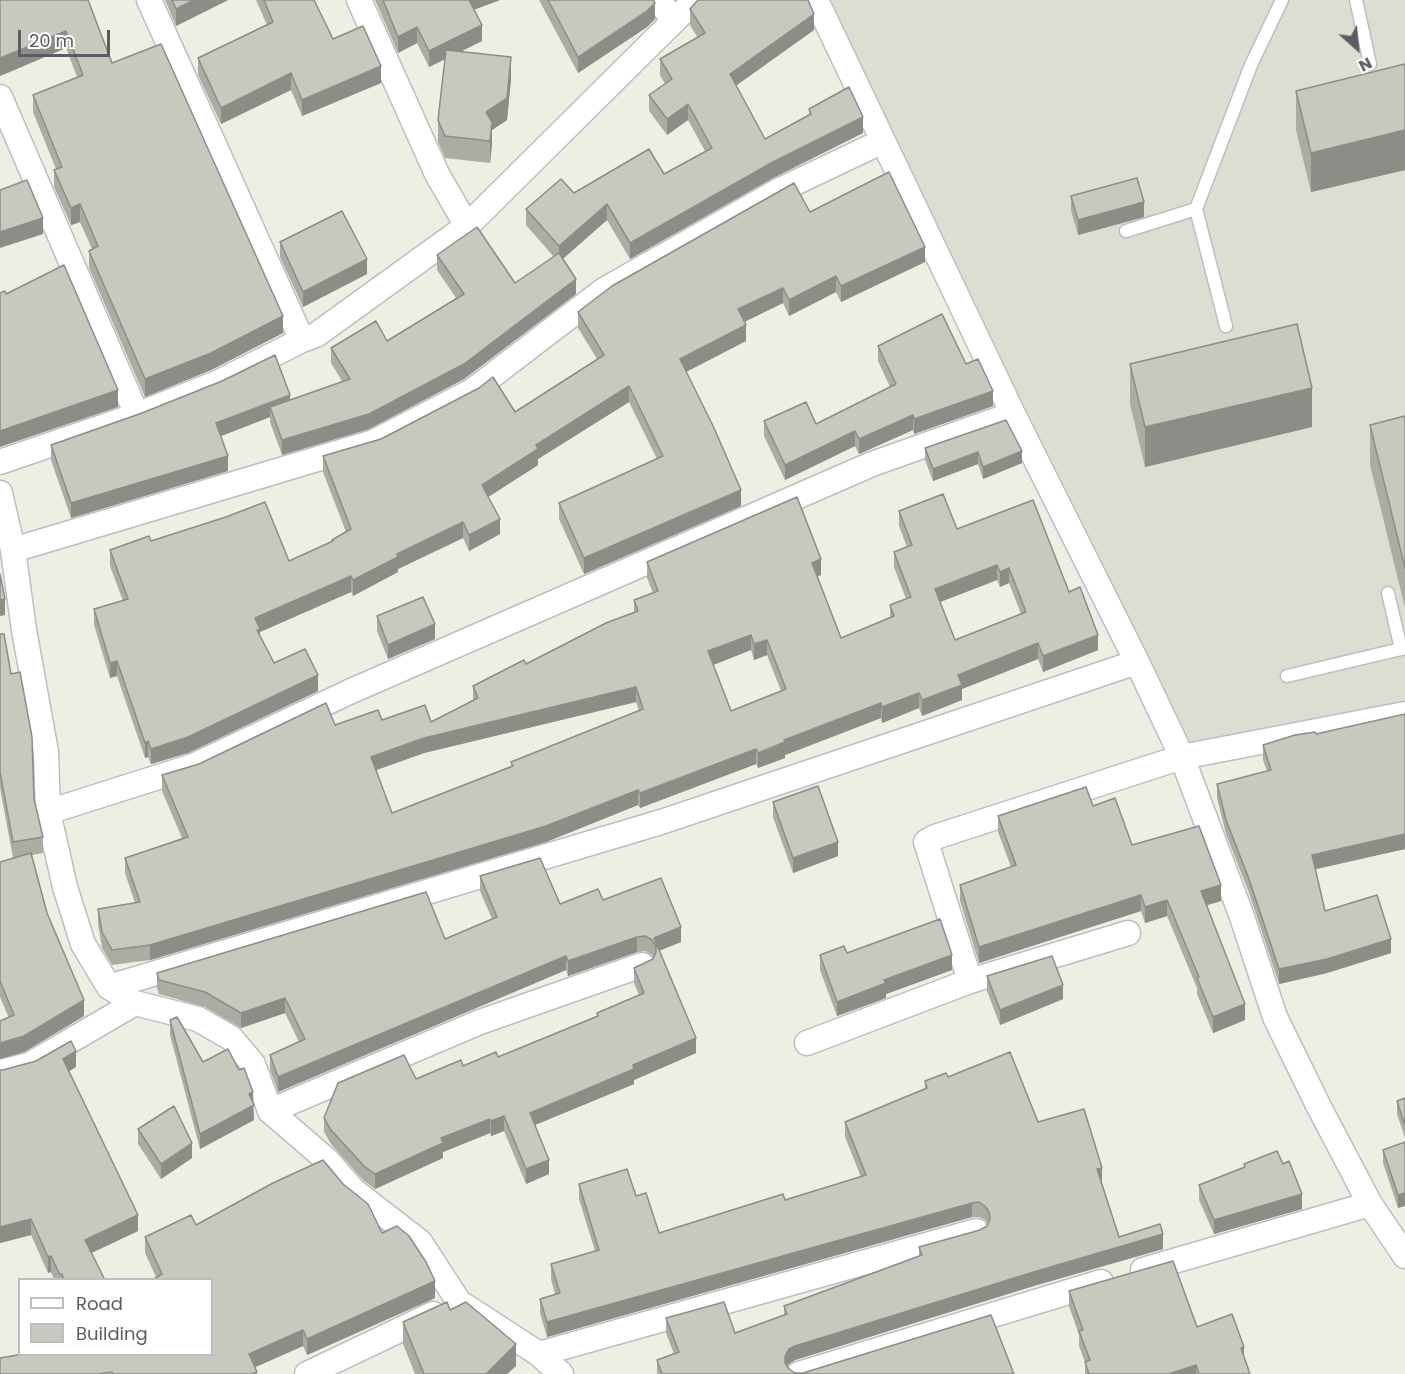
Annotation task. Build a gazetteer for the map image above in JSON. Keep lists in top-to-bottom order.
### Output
{
  "legend": ["Road", "Building"],
  "scale_bar": "20 m",
  "north": "bottom right"
}
